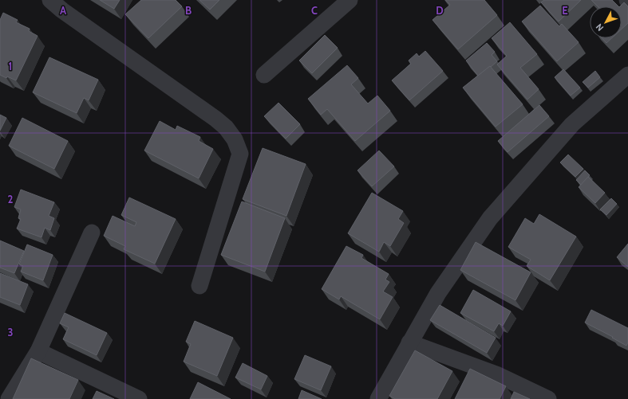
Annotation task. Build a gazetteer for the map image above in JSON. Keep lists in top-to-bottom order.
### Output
{
  "north": "bottom left",
  "grid": {
    "columns": [
      "A",
      "B",
      "C",
      "D",
      "E"
    ],
    "rows": ["1", "2", "3"]
  }
}
